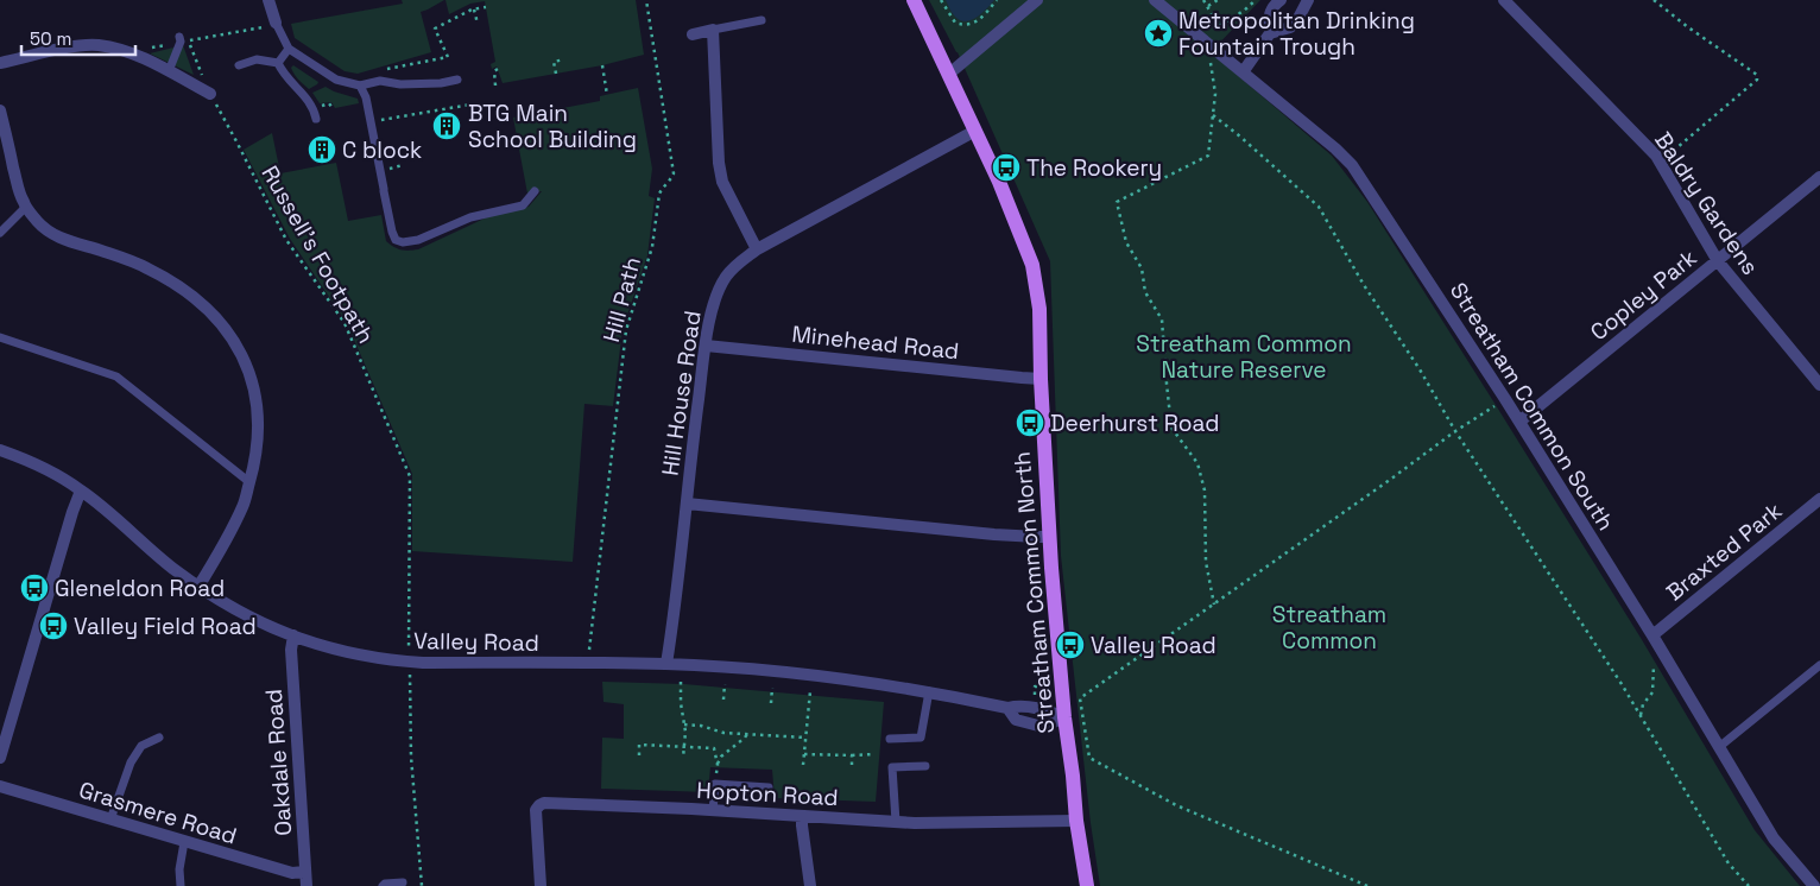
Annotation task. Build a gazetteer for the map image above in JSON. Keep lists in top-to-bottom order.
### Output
{
  "streets": {
    "main road": ["Streatham Common North"],
    "street": [
      "Baldry Gardens",
      "Copley Park",
      "Minehead Road",
      "Hill House Road",
      "Streatham Common South",
      "Braxted Park",
      "Valley Road",
      "Oakdale Road",
      "Hopton Road",
      "Grasmere Road"
    ],
    "path": ["Russell's Footpath", "Hill Path"]
  },
  "crossings": [
    ["Baldry Gardens", "Copley Park"],
    ["Copley Park", "Streatham Common South"],
    ["Minehead Road", "Hill House Road"],
    ["Minehead Road", "Streatham Common North"],
    ["Hill House Road", "Streatham Common North"],
    ["Hill House Road", "Valley Road"],
    ["Streatham Common South", "Braxted Park"],
    ["Streatham Common North", "Valley Road"],
    ["Streatham Common North", "Hopton Road"],
    ["Valley Road", "Oakdale Road"],
    ["Oakdale Road", "Grasmere Road"]
  ],
  "parks": ["Streatham Common Nature Reserve", "Streatham Common"],
  "places": {
    "place": ["Metropolitan Drinking Fountain Trough"],
    "building": ["BTG Main School Building", "C block"],
    "bus stop": [
      "The Rookery",
      "Deerhurst Road",
      "Gleneldon Road",
      "Valley Field Road",
      "Valley Road"
    ]
  },
  "scale_bar": "50 m"
}
